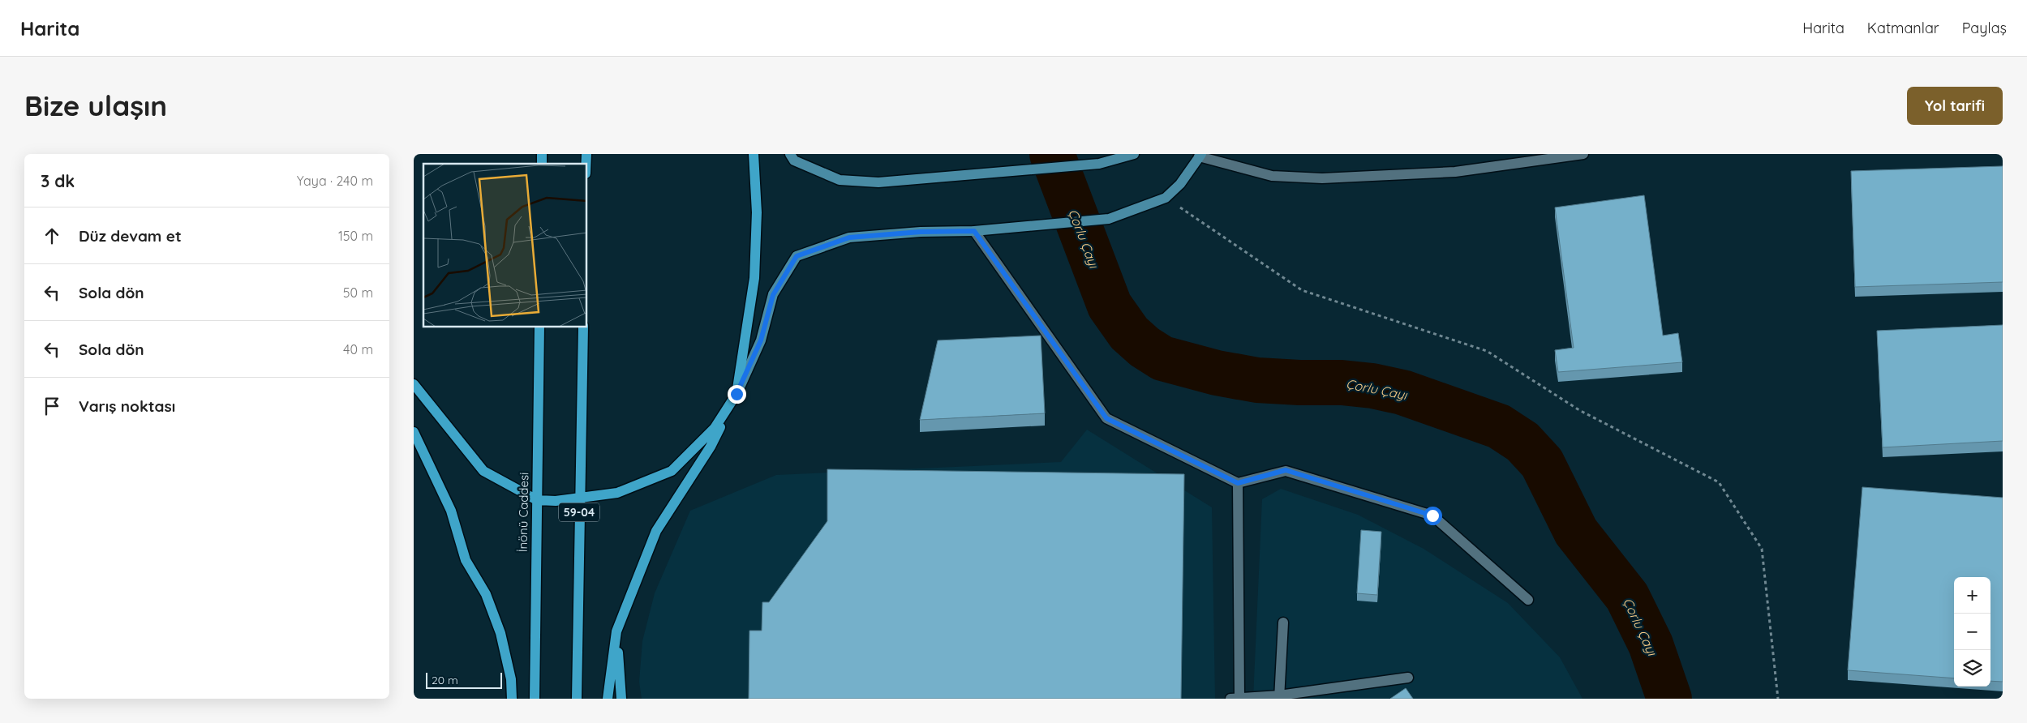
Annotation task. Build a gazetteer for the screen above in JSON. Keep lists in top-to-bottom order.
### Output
{
  "streets": {
    "main road": ["İnönü Caddesi", "59-04"]
  },
  "water": ["Çorlu Çayı"],
  "scale_bar": "20 m",
  "page": {
    "header": "Harita",
    "nav": ["Harita", "Katmanlar", "Paylaş"],
    "buttons": "Yol tarifi",
    "title": "Bize ulaşın",
    "heading": ["3 dk", "Yaya · 240 m"],
    "list": [
      ["Düz devam et", "150 m"],
      ["Sola dön", "50 m"],
      ["Sola dön", "40 m"],
      "Varış noktası"
    ],
    "map_buttons": ["+", "−"],
    "scale": "20 m"
  }
}
